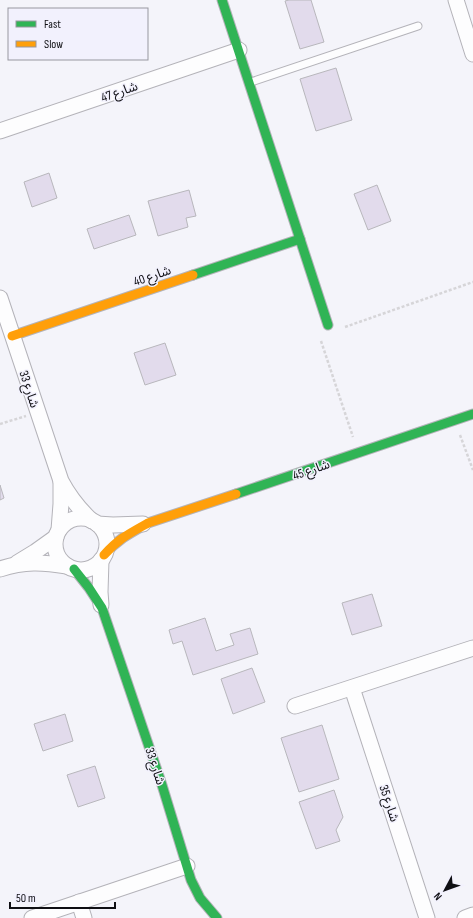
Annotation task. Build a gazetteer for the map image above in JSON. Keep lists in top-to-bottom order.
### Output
{
  "streets": {
    "street": [
      "شارع 47",
      "شارع 40",
      "شارع 33",
      "شارع 45",
      "شارع 35"
    ]
  },
  "crossings": [
    ["شارع 40", "شارع 33"],
    ["شارع 33", "شارع 45"]
  ],
  "legend": ["Fast", "Slow"],
  "scale_bar": "50 m",
  "north": "bottom left"
}
